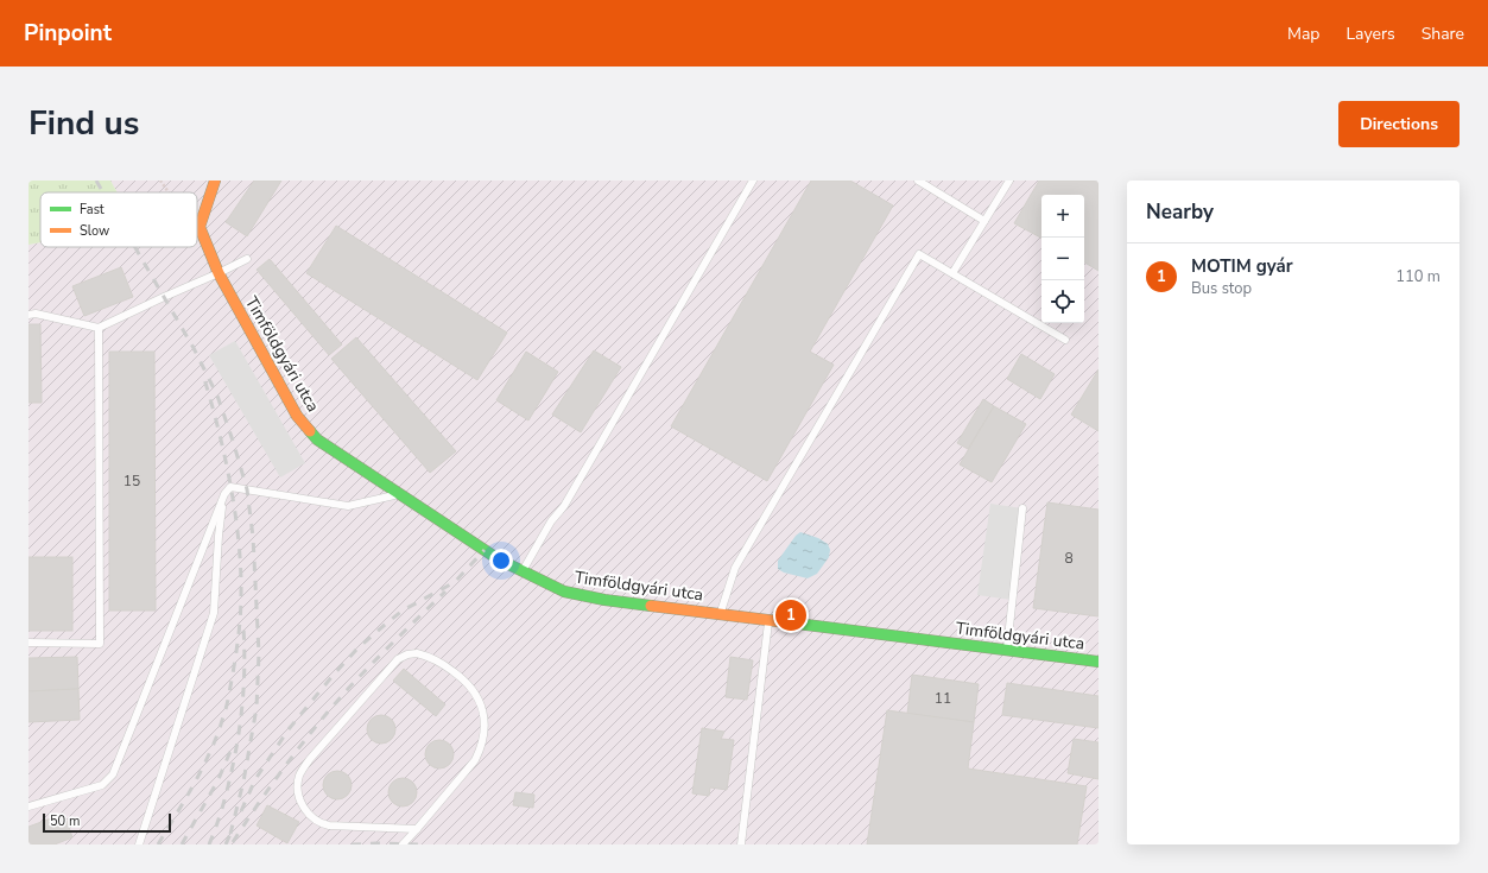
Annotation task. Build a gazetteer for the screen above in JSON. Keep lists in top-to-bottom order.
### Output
{
  "streets": {
    "street": ["Timföldgyári utca"]
  },
  "house_numbers": ["15", "8", "11"],
  "legend": ["Fast", "Slow"],
  "scale_bar": "50 m",
  "page": {
    "header": "Pinpoint",
    "nav": ["Map", "Layers", "Share"],
    "title": "Find us",
    "buttons": "Directions",
    "heading": "Nearby",
    "map_buttons": ["+", "−"],
    "list": [
      {
        "mark": "1",
        "name": "MOTIM gyár",
        "note": "Bus stop",
        "value": "110 m"
      }
    ],
    "pins": "1",
    "scale": "50 m"
  }
}
